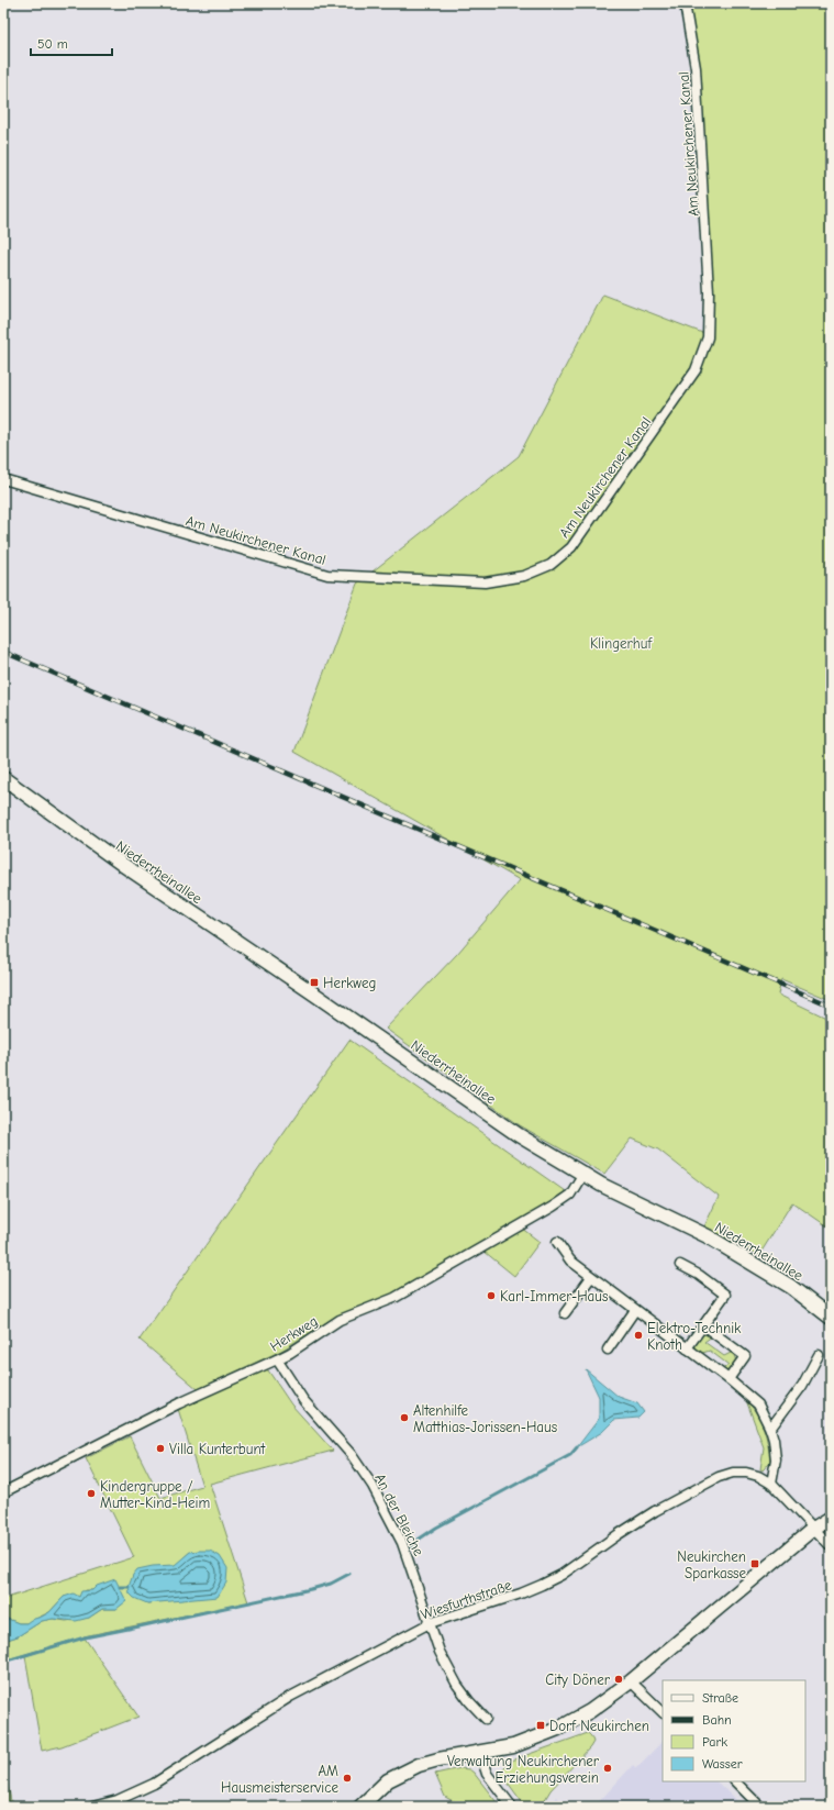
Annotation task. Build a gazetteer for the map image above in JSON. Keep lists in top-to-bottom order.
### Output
{
  "streets": {
    "main road": ["Niederrheinallee"],
    "street": [
      "Am Neukirchener Kanal",
      "Herkweg",
      "An der Bleiche",
      "Wiesfurthstraße"
    ]
  },
  "crossings": [
    ["Niederrheinallee", "Herkweg"],
    ["Herkweg", "An der Bleiche"],
    ["An der Bleiche", "Wiesfurthstraße"]
  ],
  "parks": ["Klingerhuf"],
  "places": {
    "transit": ["Herkweg", "Neukirchen Sparkasse", "Dorf Neukirchen"],
    "other": [
      "Karl-Immer-Haus",
      "Elektro-Technik Knoth",
      "Altenhilfe Matthias-Jorissen-Haus",
      "Villa Kunterbunt",
      "Kindergruppe / Mutter-Kind-Heim",
      "City Döner",
      "Verwaltung Neukirchener Erziehungsverein",
      "AM Hausmeisterservice"
    ]
  },
  "legend": [
    "Straße",
    "Bahn",
    "Park",
    "Wasser"
  ],
  "scale_bar": "50 m"
}
